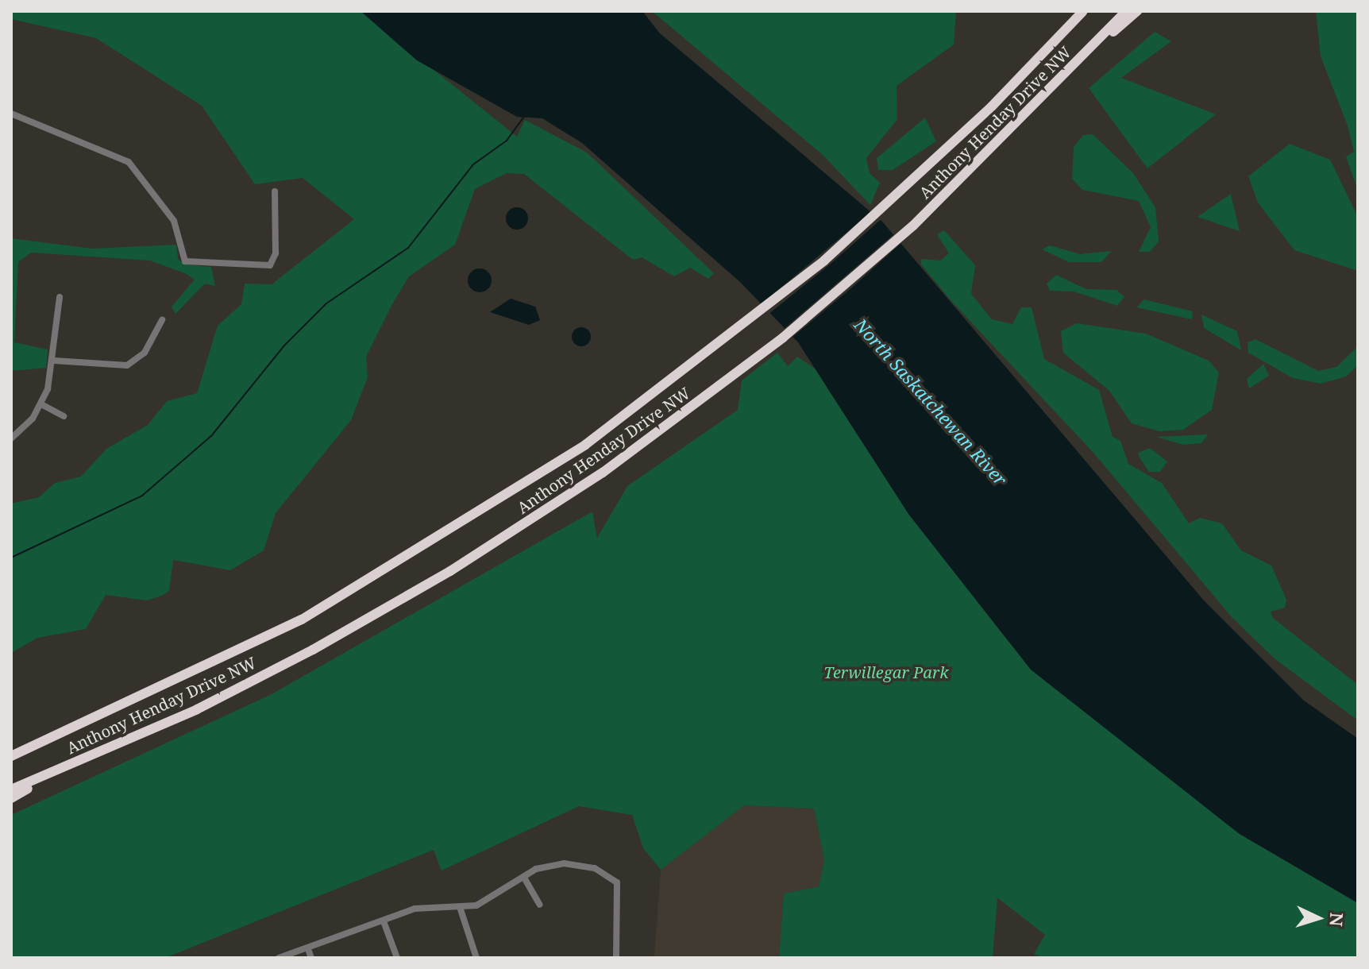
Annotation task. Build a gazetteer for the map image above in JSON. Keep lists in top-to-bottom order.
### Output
{
  "streets": {
    "highway": ["Anthony Henday Drive NW"]
  },
  "water": ["North Saskatchewan River"],
  "parks": ["Terwillegar Park"],
  "north": "right"
}
